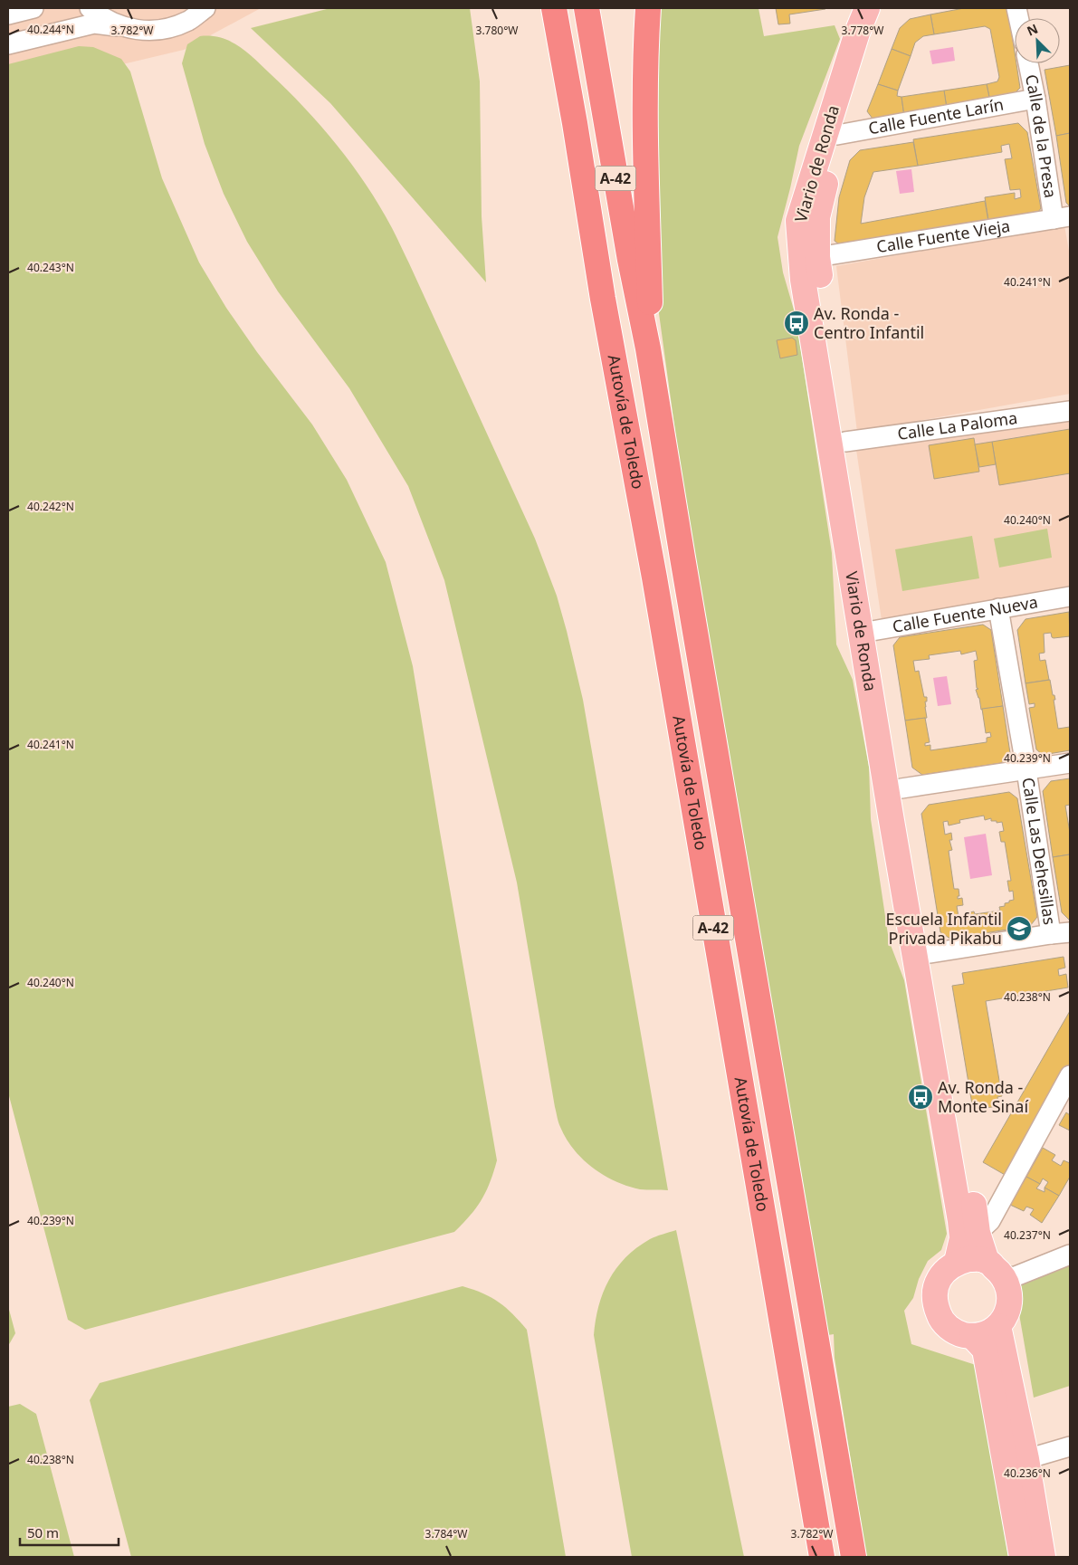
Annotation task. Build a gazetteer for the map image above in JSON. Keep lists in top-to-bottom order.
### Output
{
  "streets": {
    "highway": ["A-42", "Autovía de Toledo"],
    "main road": ["Viario de Ronda"],
    "street": [
      "Calle Fuente Larín",
      "Calle de la Presa",
      "Calle Fuente Vieja",
      "Calle La Paloma",
      "Calle Fuente Nueva",
      "Calle Las Dehesillas"
    ]
  },
  "crossings": [
    ["Calle Fuente Larín", "Calle de la Presa"],
    ["Calle Fuente Larín", "Viario de Ronda"],
    ["Calle de la Presa", "Calle Fuente Vieja"],
    ["Viario de Ronda", "Calle Fuente Vieja"],
    ["Viario de Ronda", "Calle La Paloma"],
    ["Viario de Ronda", "Calle Fuente Nueva"],
    ["Calle Fuente Nueva", "Calle Las Dehesillas"]
  ],
  "places": {
    "bus stop": ["Av. Ronda - Centro Infantil", "Av. Ronda - Monte Sinaí"],
    "school or university": ["Escuela Infantil Privada Pikabu"]
  },
  "scale_bar": "50 m",
  "north": "top left",
  "coordinates": [
    "40.244°N",
    "3.782°W",
    "3.780°W",
    "3.778°W",
    "40.243°N",
    "40.241°N",
    "40.242°N",
    "40.240°N",
    "40.239°N",
    "40.238°N",
    "40.237°N",
    "40.236°N",
    "3.784°W"
  ]
}
